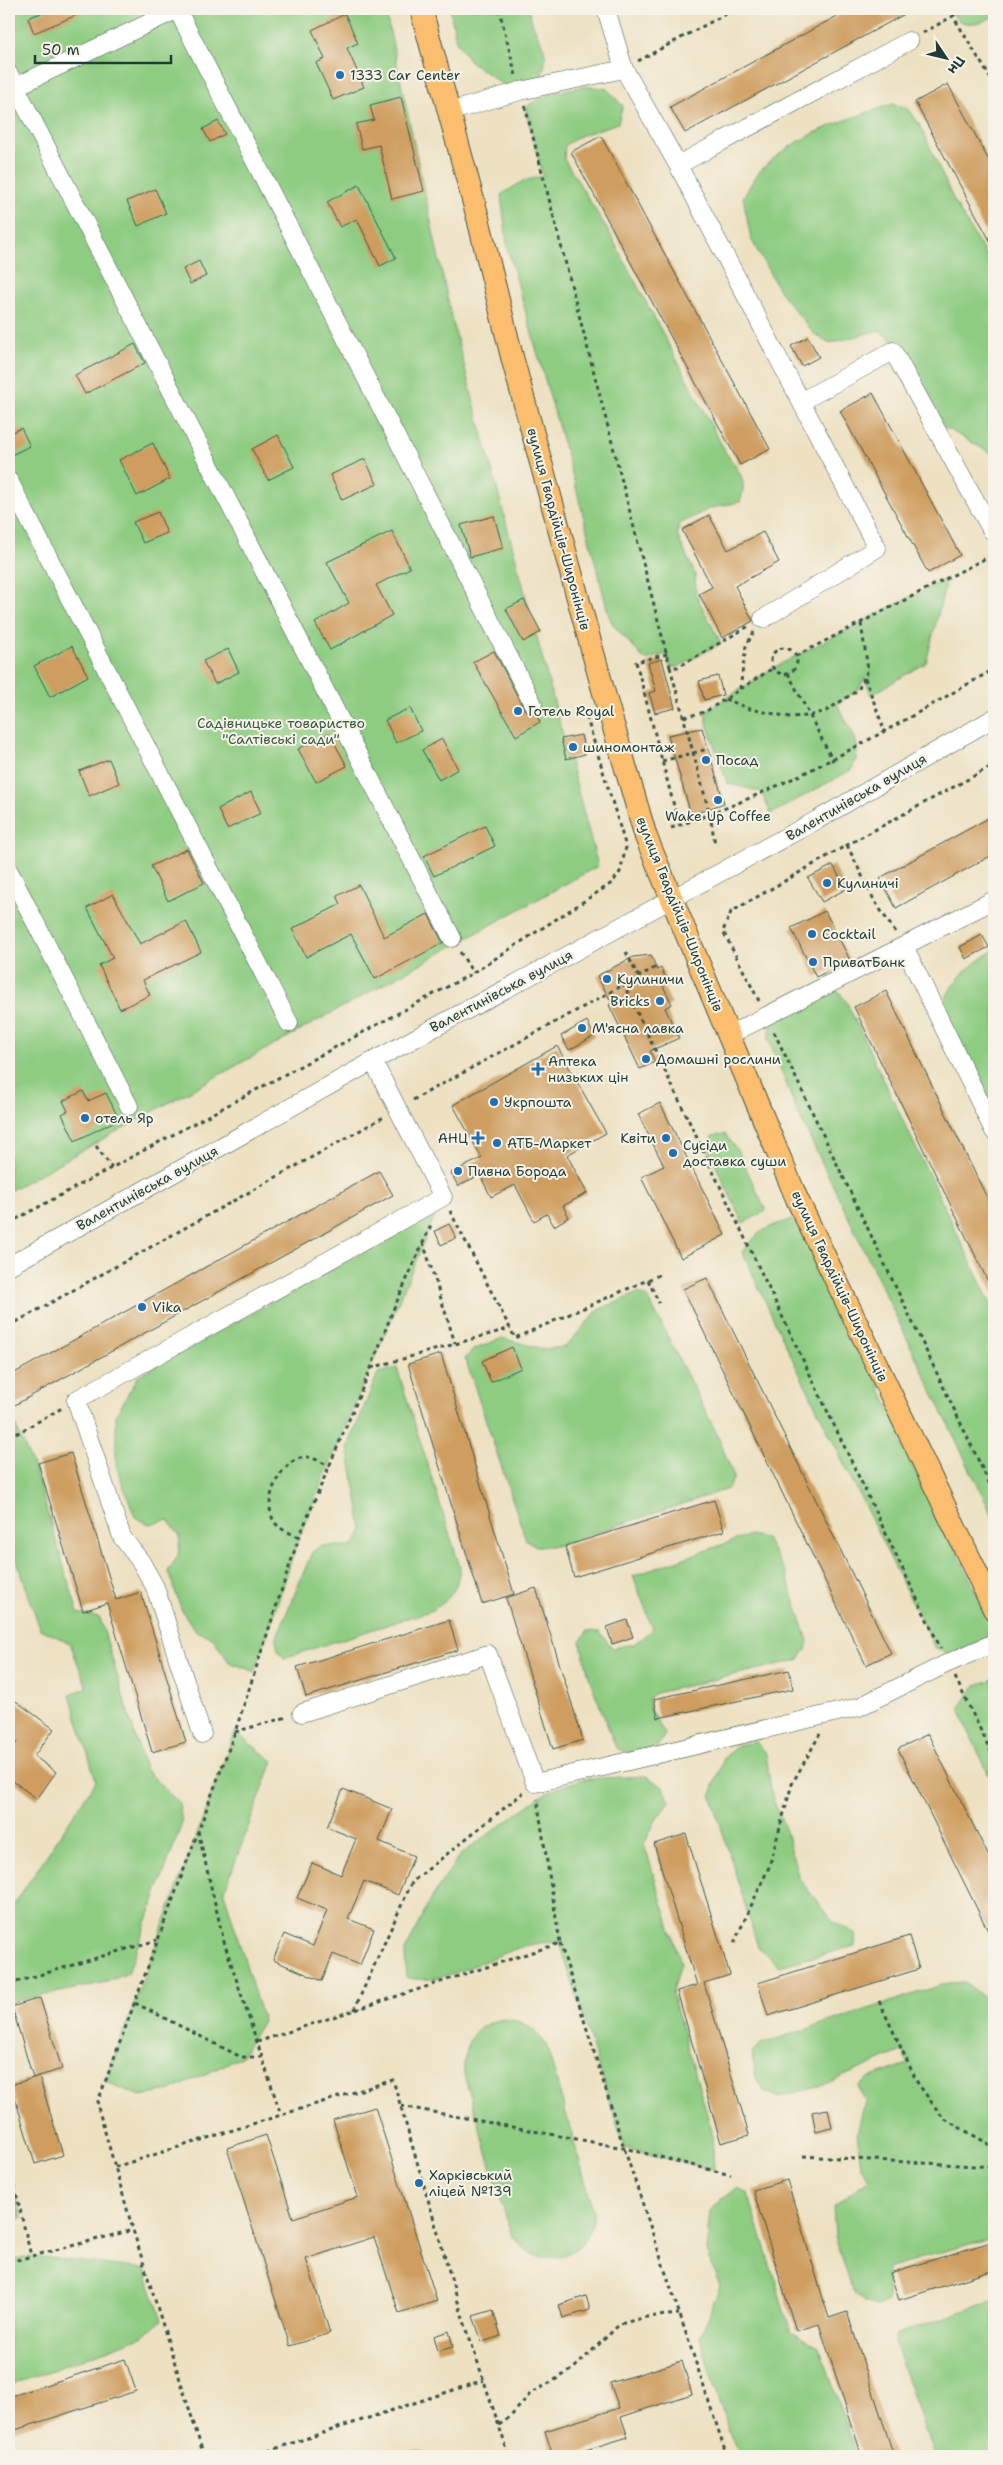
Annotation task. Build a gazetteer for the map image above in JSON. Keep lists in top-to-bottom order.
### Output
{
  "streets": {
    "main road": ["вулиця Гвардійців-Широнінців"],
    "street": ["Валентинівська вулиця"]
  },
  "crossings": [
    ["вулиця Гвардійців-Широнінців", "Валентинівська вулиця"]
  ],
  "parks": ["Садівницьке товариство \"Салтівські сади\""],
  "places": {
    "other": [
      "1333 Car Center",
      "Готель Royal",
      "шиномонтаж",
      "Посад",
      "Wake Up Coffee",
      "Кулиничі",
      "Cocktail",
      "ПриватБанк",
      "Кулиничи",
      "Bricks",
      "М'ясна лавка",
      "Домашні рослини",
      "Укрпошта",
      "отель Яр",
      "Квіти",
      "АТБ-Маркет",
      "Сусіди доставка суши",
      "Пивна Борода",
      "Vika",
      "Харківський ліцей №139"
    ],
    "health": ["Аптека низьких цін", "АНЦ"]
  },
  "scale_bar": "50 m",
  "north": "bottom right"
}
